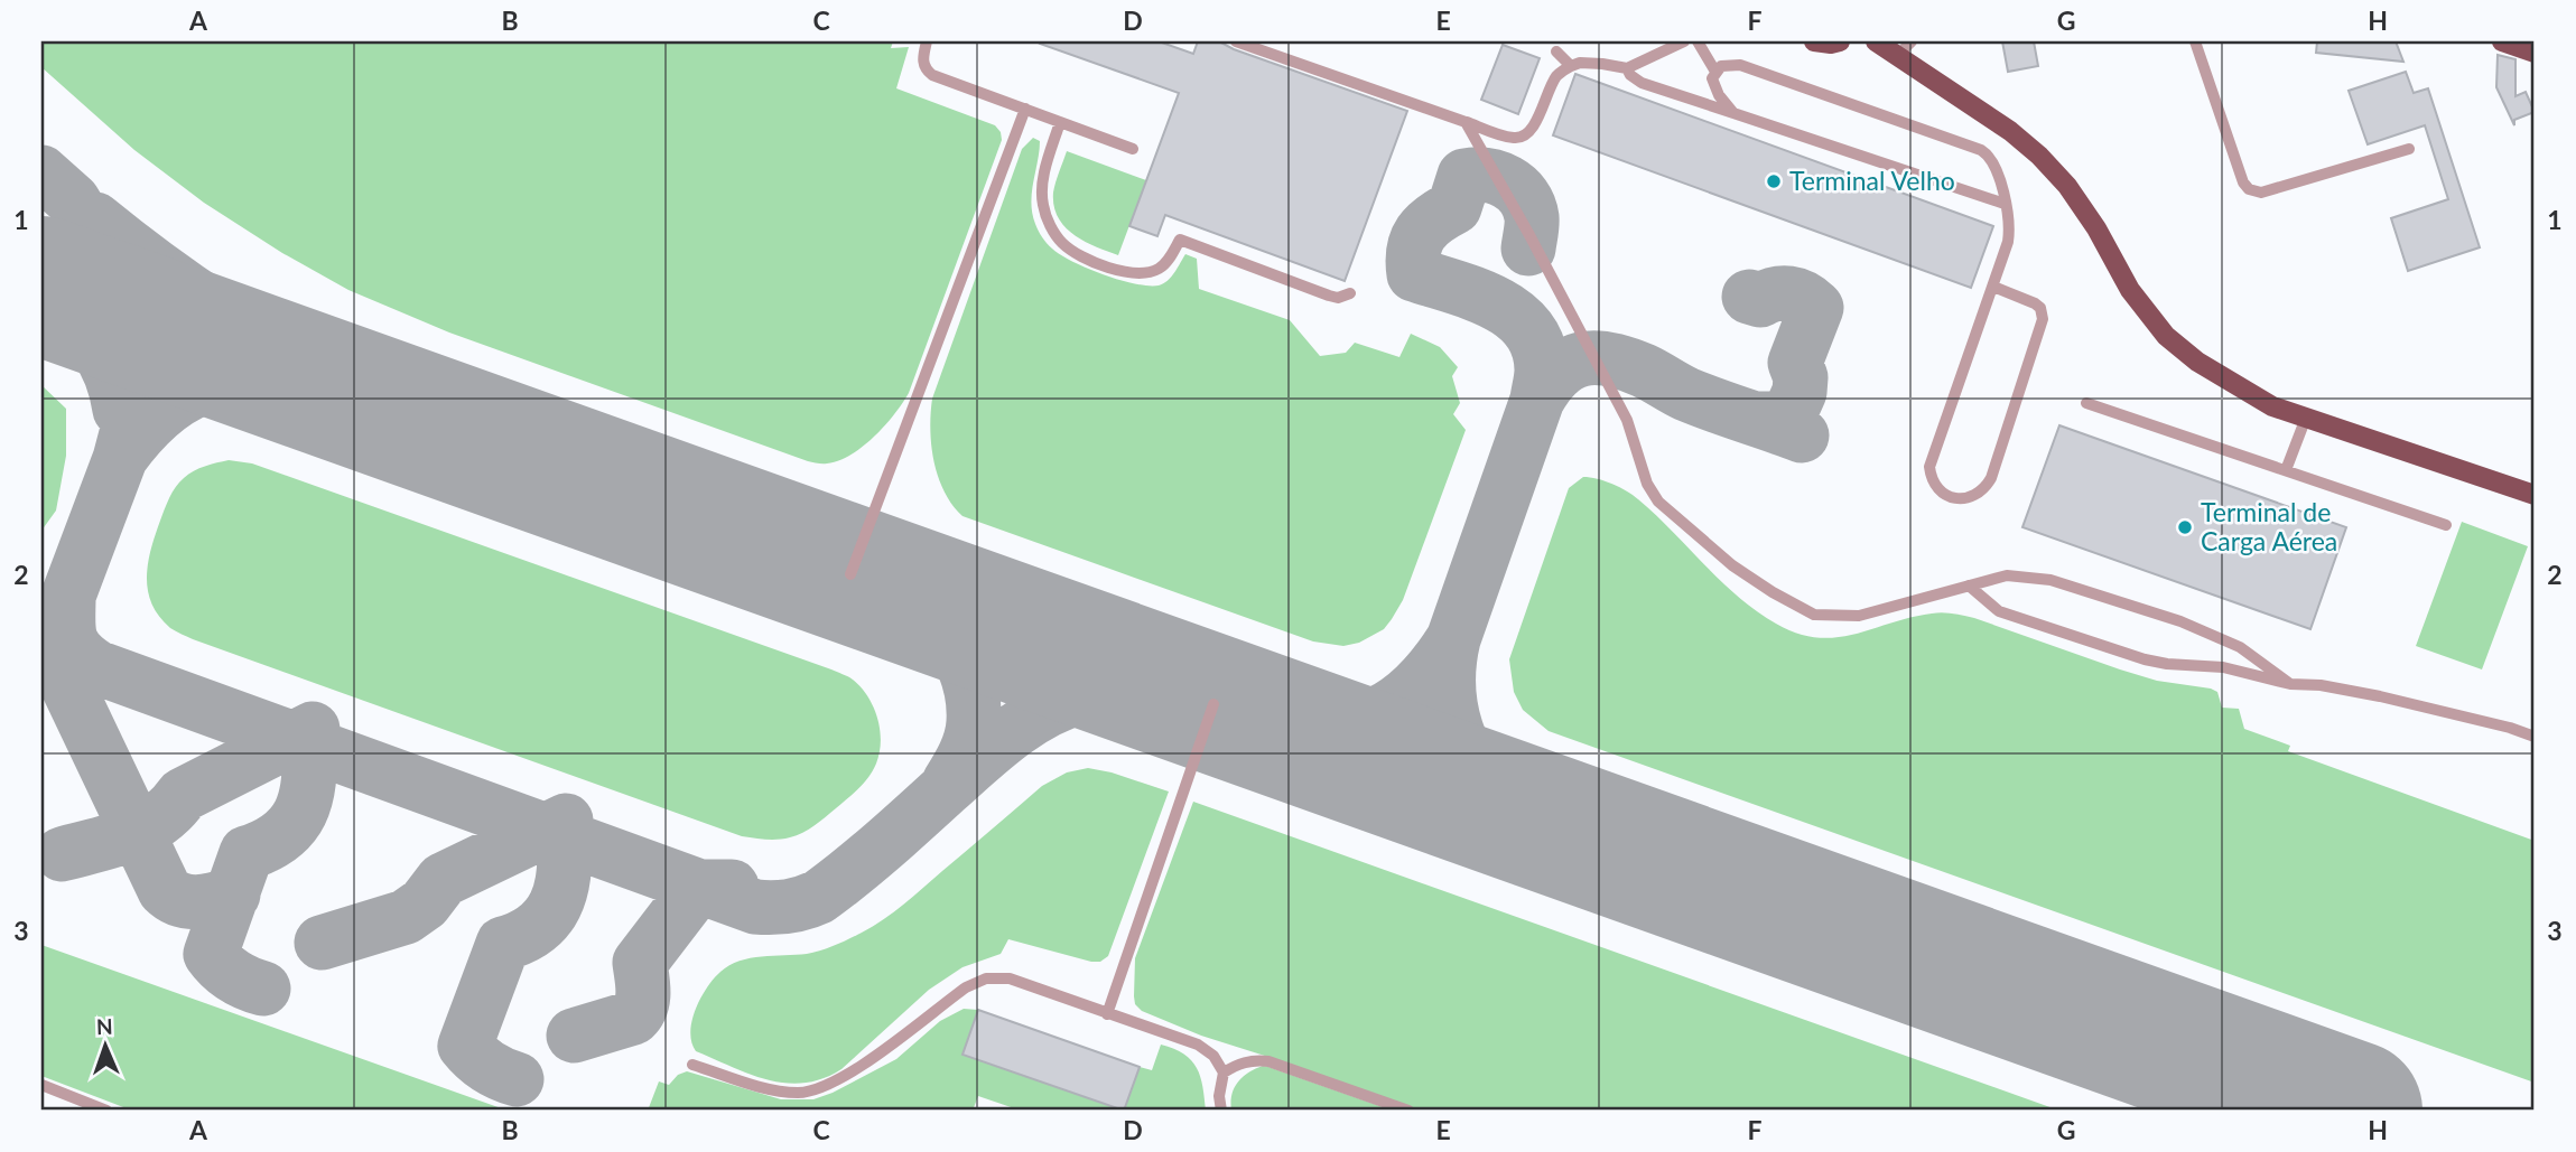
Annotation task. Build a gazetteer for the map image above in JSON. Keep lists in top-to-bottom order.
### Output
{
  "places": ["Terminal Velho", "Terminal de Carga Aérea"],
  "north": "top",
  "grid": {
    "columns": [
      "A",
      "B",
      "C",
      "D",
      "E",
      "F",
      "G",
      "H"
    ],
    "rows": ["1", "2", "3"]
  }
}
